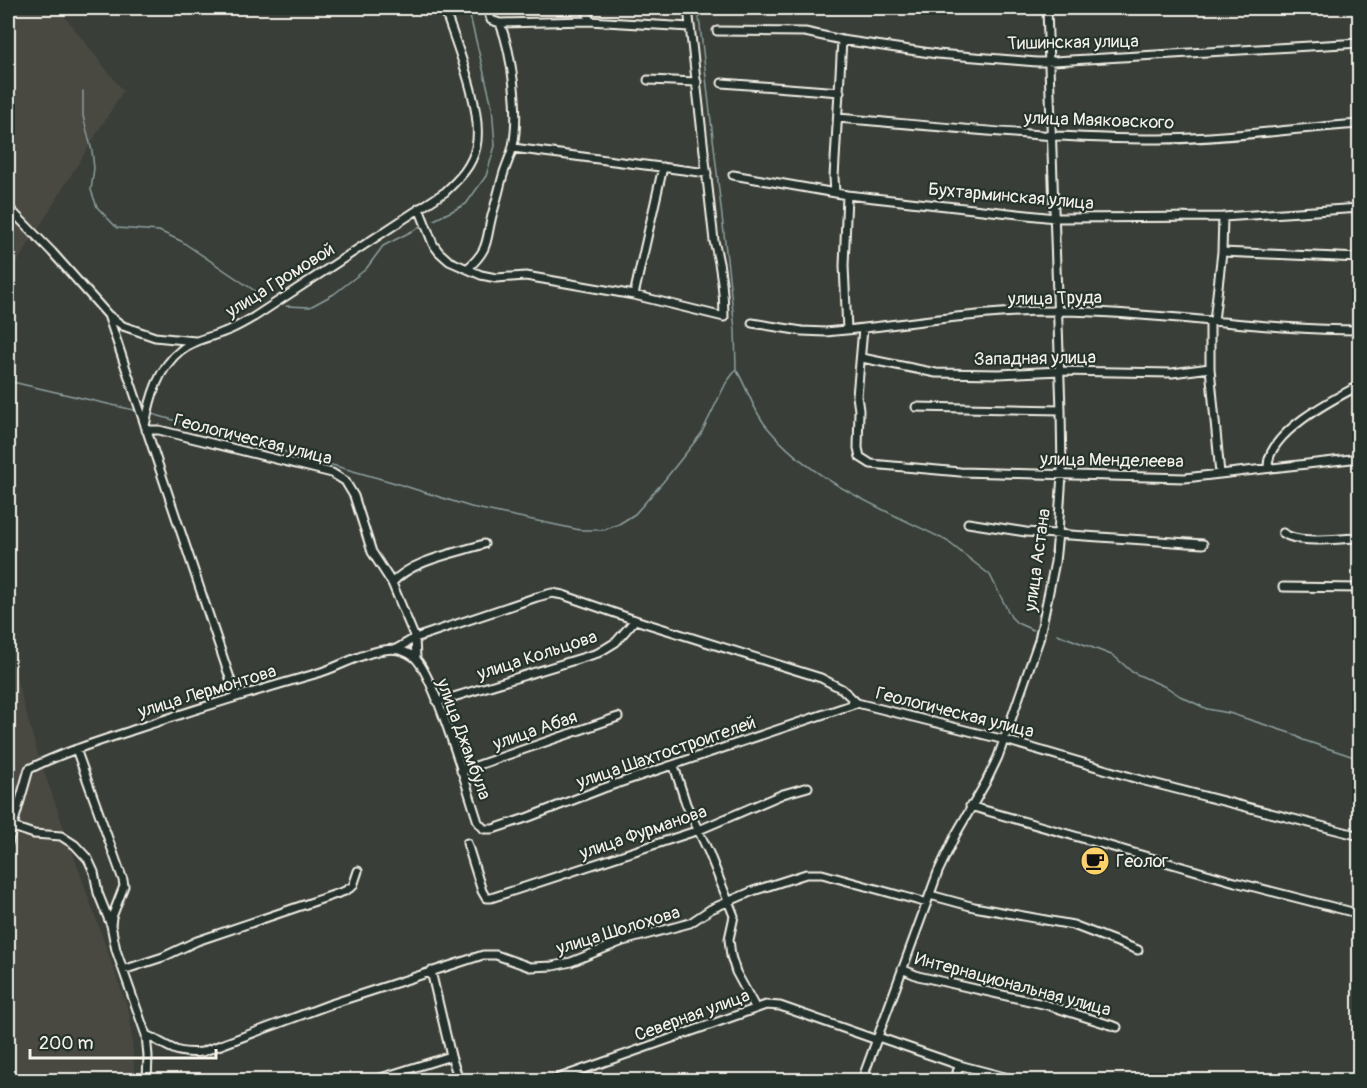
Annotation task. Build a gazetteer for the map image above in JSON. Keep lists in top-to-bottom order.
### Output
{
  "streets": {
    "street": [
      "Тишинская улица",
      "улица Маяковского",
      "Бухтарминская улица",
      "улица Громовой",
      "улица Труда",
      "Западная улица",
      "Геологическая улица",
      "улица Менделеева",
      "улица Астана",
      "улица Кольцова",
      "улица Лермонтова",
      "улица Абая",
      "улица Джамбула",
      "улица Шахтостроителей",
      "улица Фурманова",
      "улица Шолохова",
      "Интернациональная улица",
      "Северная улица"
    ]
  },
  "crossings": [
    ["Тишинская улица", "улица Астана"],
    ["улица Маяковского", "улица Астана"],
    ["Бухтарминская улица", "улица Астана"],
    ["улица Громовой", "Геологическая улица"],
    ["улица Труда", "улица Астана"],
    ["Западная улица", "улица Менделеева"],
    ["Западная улица", "улица Астана"],
    ["Геологическая улица", "улица Астана"],
    ["Геологическая улица", "улица Кольцова"],
    ["Геологическая улица", "улица Лермонтова"],
    ["Геологическая улица", "улица Джамбула"],
    ["Геологическая улица", "улица Шахтостроителей"],
    ["улица Менделеева", "улица Астана"],
    ["улица Астана", "улица Шолохова"],
    ["улица Астана", "Интернациональная улица"],
    ["улица Астана", "Северная улица"],
    ["улица Кольцова", "улица Джамбула"],
    ["улица Лермонтова", "улица Джамбула"],
    ["улица Абая", "улица Джамбула"],
    ["улица Джамбула", "улица Шахтостроителей"]
  ],
  "places": {
    "cafe": ["Геолог"]
  },
  "scale_bar": "200 m"
}
